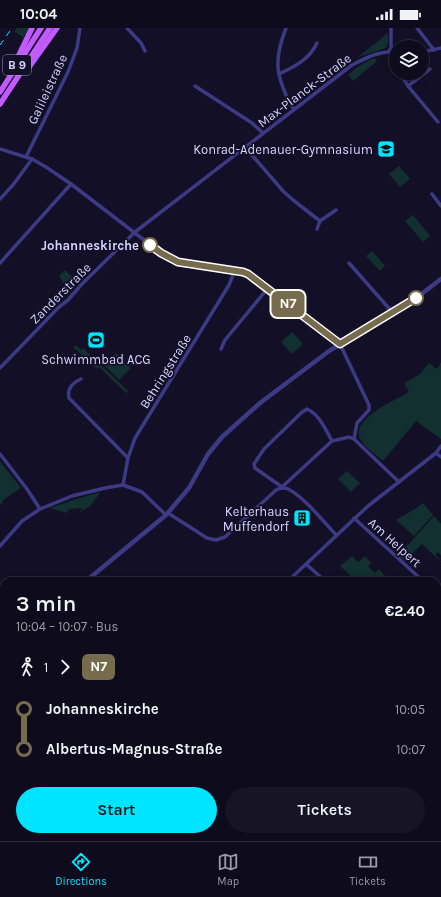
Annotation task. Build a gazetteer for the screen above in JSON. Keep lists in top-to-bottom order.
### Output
{
  "streets": {
    "main road": ["B 9"],
    "street": [
      "Galileistraße",
      "Max-Planck-Straße",
      "Zanderstraße",
      "Behringstraße",
      "Am Helpert"
    ]
  },
  "crossings": [
    ["Max-Planck-Straße", "Zanderstraße"]
  ],
  "places": {
    "school or university": ["Konrad-Adenauer-Gymnasium"],
    "other": ["Johanneskirche"],
    "sports": ["Schwimmbad ACG"],
    "building": ["Kelterhaus Muffendorf"]
  },
  "lines": ["bus line N7"],
  "page": {
    "status": "10:04",
    "on_map": "N7",
    "heading": ["3 min", "10:04 – 10:07 · Bus", "€2.40"],
    "legs": ["1", "N7"],
    "list": [
      {
        "name": "Johanneskirche",
        "value": "10:05"
      },
      {
        "name": "Albertus-Magnus-Straße",
        "value": "10:07"
      }
    ],
    "buttons": ["Start", "Tickets"],
    "tabs": ["Directions", "Map", "Tickets"]
  }
}
